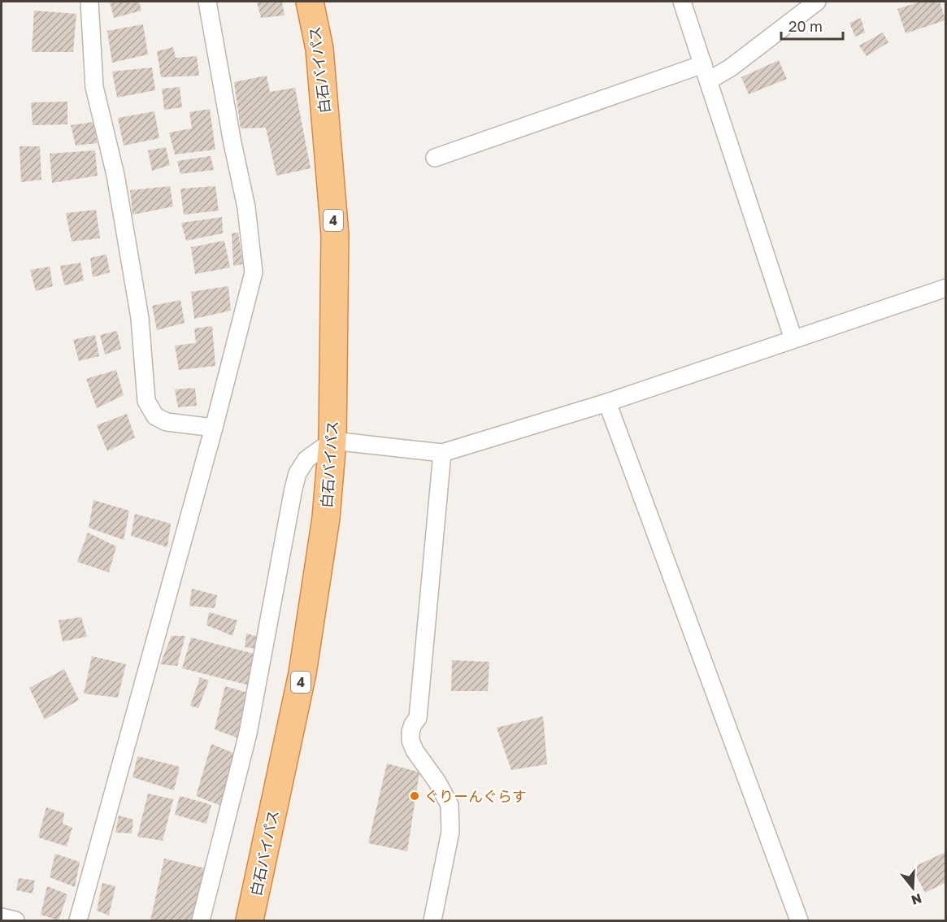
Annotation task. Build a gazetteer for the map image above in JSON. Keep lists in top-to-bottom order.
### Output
{
  "streets": {
    "highway": ["白石バイパス", "4"]
  },
  "places": ["ぐりーんぐらす"],
  "scale_bar": "20 m",
  "north": "bottom"
}
